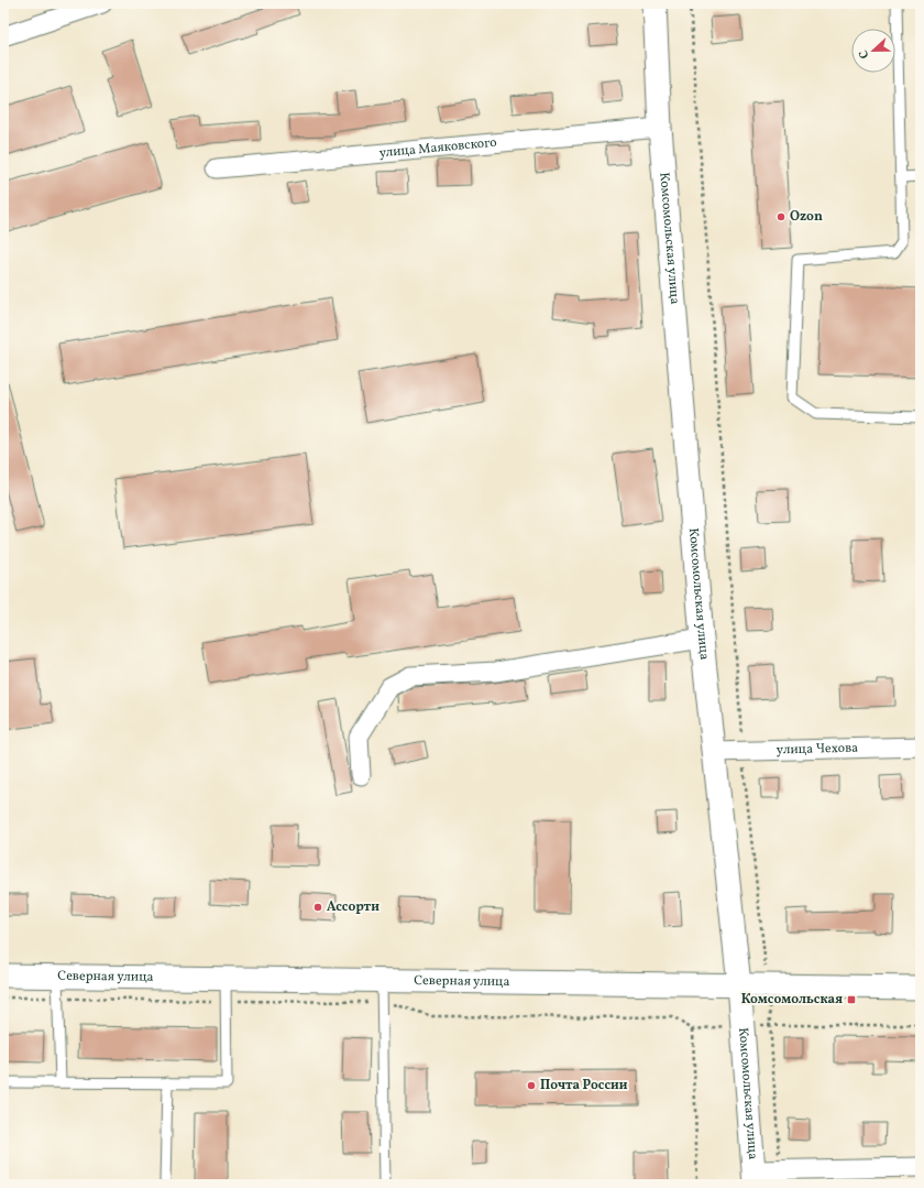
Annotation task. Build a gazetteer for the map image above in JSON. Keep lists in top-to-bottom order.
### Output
{
  "streets": {
    "street": [
      "улица Маяковского",
      "Комсомольская улица",
      "улица Чехова",
      "Северная улица"
    ]
  },
  "crossings": [
    ["улица Маяковского", "Комсомольская улица"],
    ["Комсомольская улица", "улица Чехова"],
    ["Комсомольская улица", "Северная улица"]
  ],
  "places": {
    "other": ["Ozon", "Ассорти", "Почта России"],
    "transit": ["Комсомольская"]
  },
  "north": "left"
}
